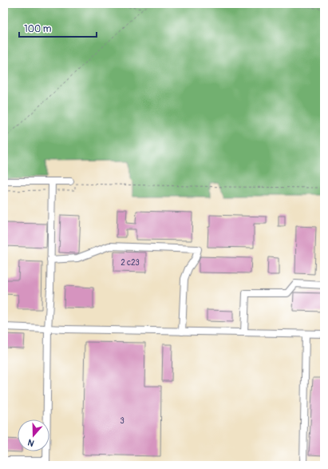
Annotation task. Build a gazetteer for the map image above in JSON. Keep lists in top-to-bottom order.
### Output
{
  "house_numbers": ["2 с23", "3"],
  "scale_bar": "100 m",
  "north": "bottom"
}
